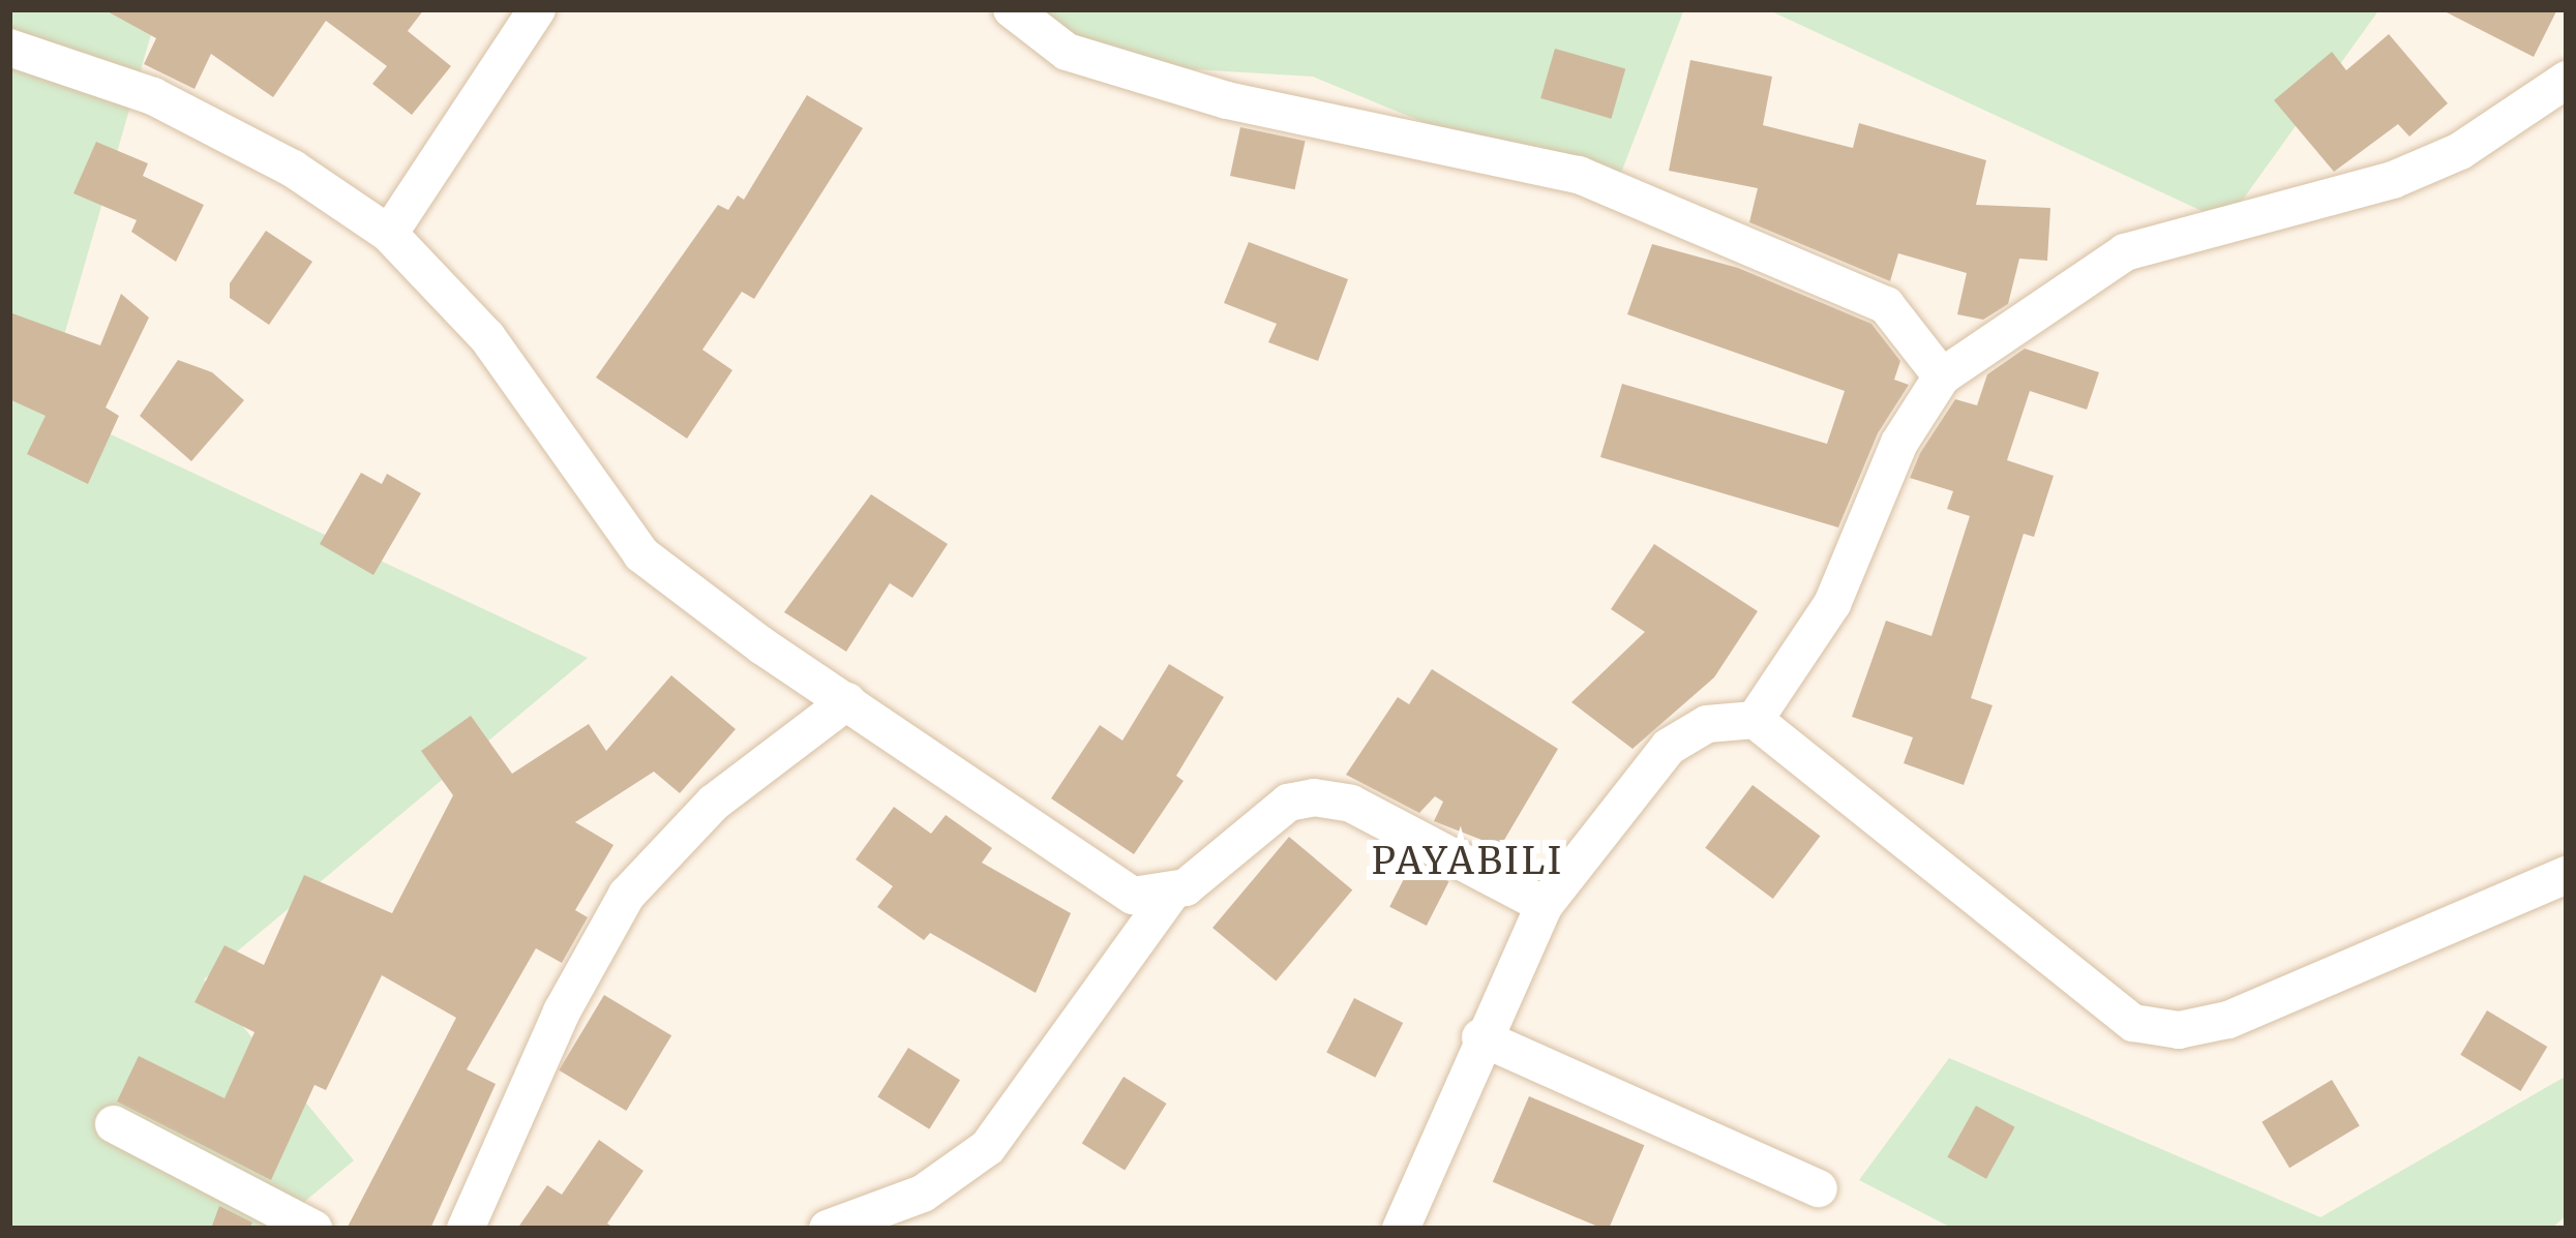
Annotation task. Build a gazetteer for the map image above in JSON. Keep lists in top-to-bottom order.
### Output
{
  "districts": ["PAYABILI"]
}
